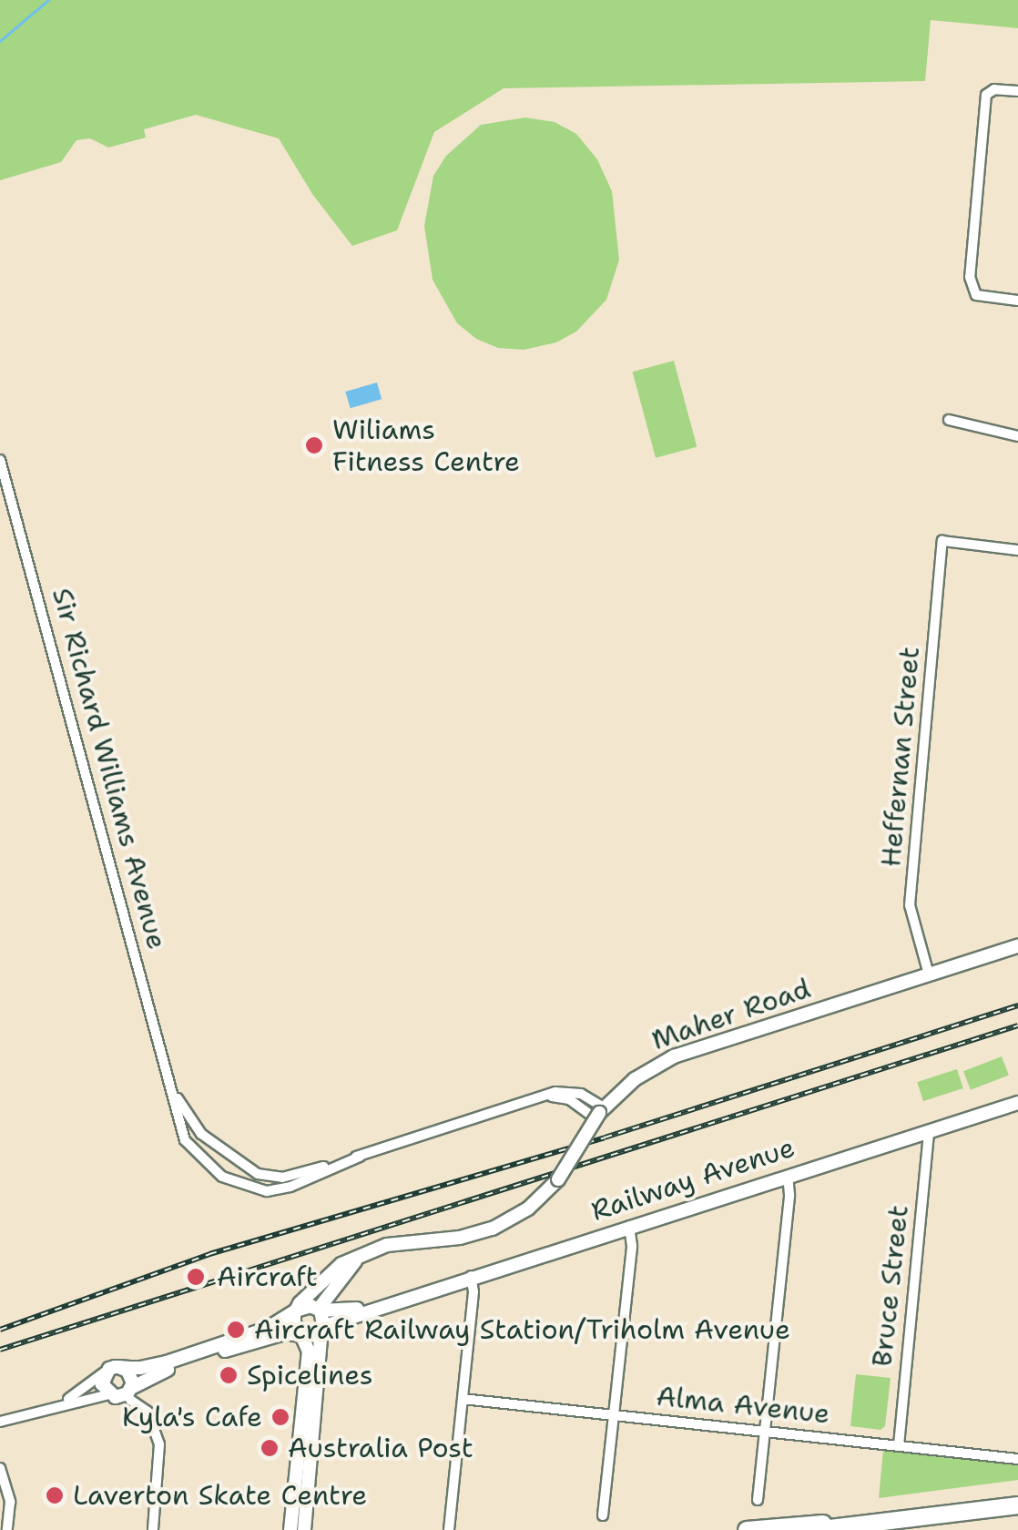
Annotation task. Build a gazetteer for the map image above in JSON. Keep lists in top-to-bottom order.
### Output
{
  "streets": {
    "street": [
      "Heffernan Street",
      "Sir Richard Williams Avenue",
      "Maher Road",
      "Railway Avenue",
      "Bruce Street",
      "Alma Avenue"
    ]
  },
  "crossings": [
    ["Heffernan Street", "Maher Road"],
    ["Sir Richard Williams Avenue", "Maher Road"],
    ["Maher Road", "Railway Avenue"],
    ["Railway Avenue", "Bruce Street"],
    ["Bruce Street", "Alma Avenue"]
  ],
  "places": [
    "Wiliams Fitness Centre",
    "Aircraft",
    "Aircraft Railway Station/Triholm Avenue",
    "Spicelines",
    "Kyla's Cafe",
    "Australia Post",
    "Laverton Skate Centre"
  ]
}
